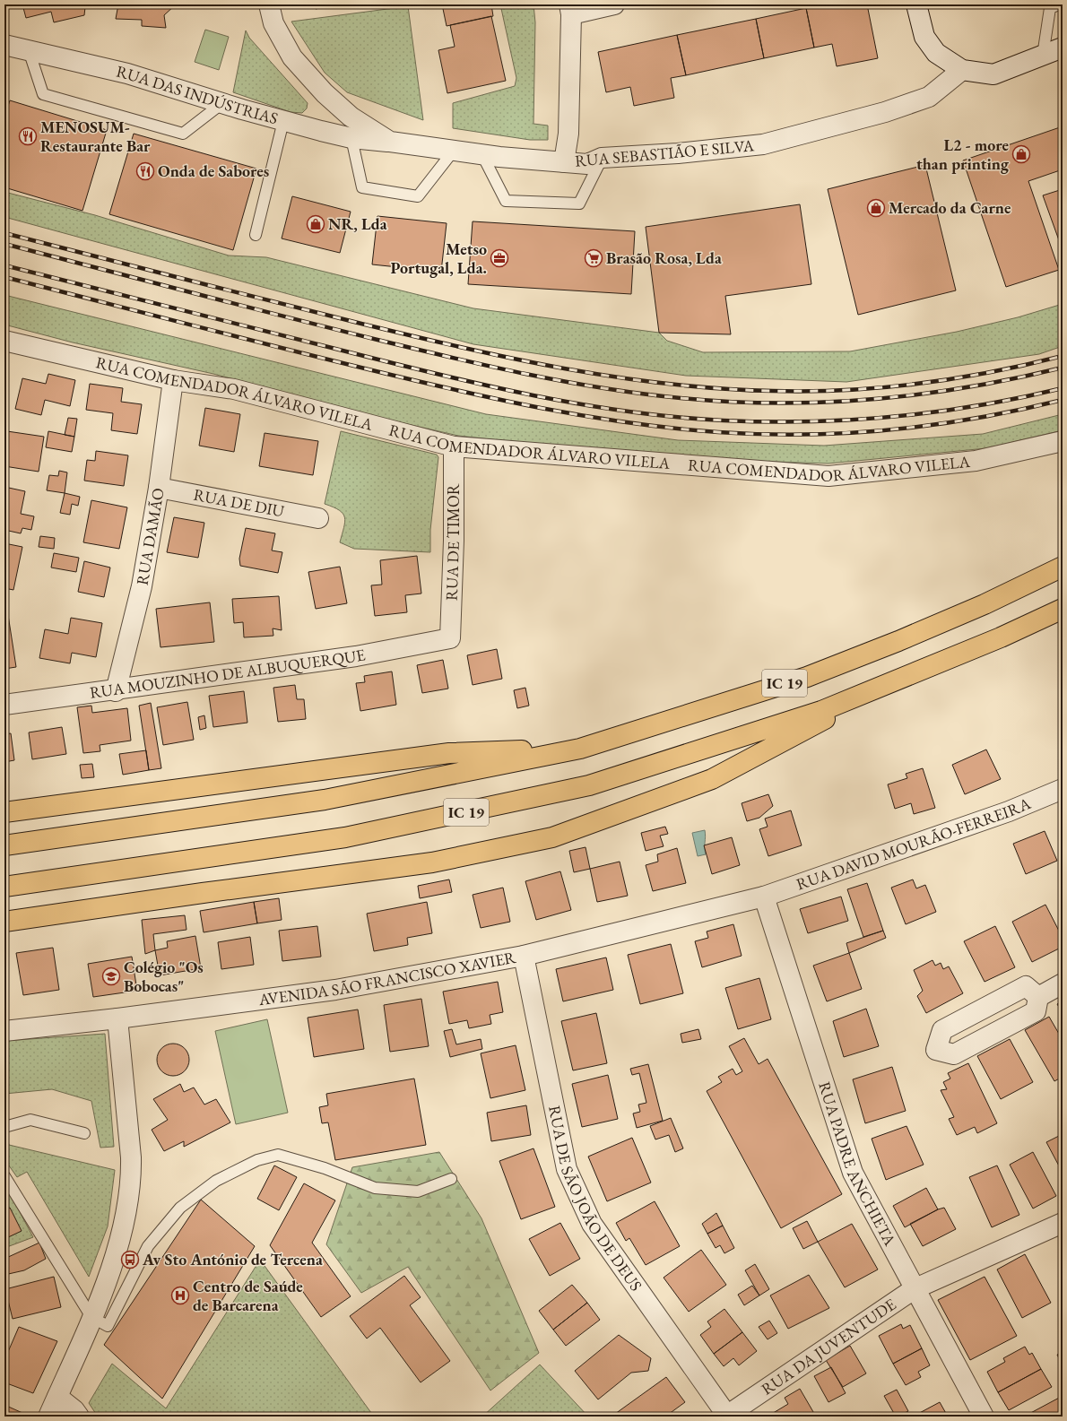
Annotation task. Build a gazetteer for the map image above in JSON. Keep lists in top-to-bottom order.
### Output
{
  "streets": {
    "highway": ["IC 19"],
    "street": [
      "RUA DAS INDÚSTRIAS",
      "RUA SEBASTIÃO E SILVA",
      "RUA COMENDADOR ÁLVARO VILELA",
      "RUA DE DIU",
      "RUA DAMÃO",
      "RUA DE TIMOR",
      "RUA MOUZINHO DE ALBUQUERQUE",
      "RUA DAVID MOURÃO-FERREIRA",
      "AVENIDA SÃO FRANCISCO XAVIER",
      "RUA PADRE ANCHIETA",
      "RUA DE SÃO JOÃO DE DEUS",
      "RUA DA JUVENTUDE"
    ]
  },
  "crossings": [
    ["RUA DAS INDÚSTRIAS", "RUA SEBASTIÃO E SILVA"],
    ["RUA COMENDADOR ÁLVARO VILELA", "RUA DAMÃO"],
    ["RUA COMENDADOR ÁLVARO VILELA", "RUA DE TIMOR"],
    ["RUA DE DIU", "RUA DAMÃO"],
    ["RUA DAMÃO", "RUA MOUZINHO DE ALBUQUERQUE"],
    ["RUA DE TIMOR", "RUA MOUZINHO DE ALBUQUERQUE"],
    ["RUA DAVID MOURÃO-FERREIRA", "AVENIDA SÃO FRANCISCO XAVIER"],
    ["RUA DAVID MOURÃO-FERREIRA", "RUA PADRE ANCHIETA"],
    ["AVENIDA SÃO FRANCISCO XAVIER", "RUA PADRE ANCHIETA"],
    ["AVENIDA SÃO FRANCISCO XAVIER", "RUA DE SÃO JOÃO DE DEUS"],
    ["RUA PADRE ANCHIETA", "RUA DA JUVENTUDE"],
    ["RUA DE SÃO JOÃO DE DEUS", "RUA DA JUVENTUDE"]
  ],
  "places": {
    "restaurant": ["MENOSUM- Restaurante Bar", "Onda de Sabores"],
    "shop": ["L2 - more than printing", "Mercado da Carne", "NR, Lda"],
    "office": ["Metso Portugal, Lda."],
    "supermarket": ["Brasão Rosa, Lda"],
    "school or university": ["Colégio \"Os Bobocas\""],
    "bus stop": ["Av Sto António de Tercena"],
    "hospital": ["Centro de Saúde de Barcarena"]
  }
}
